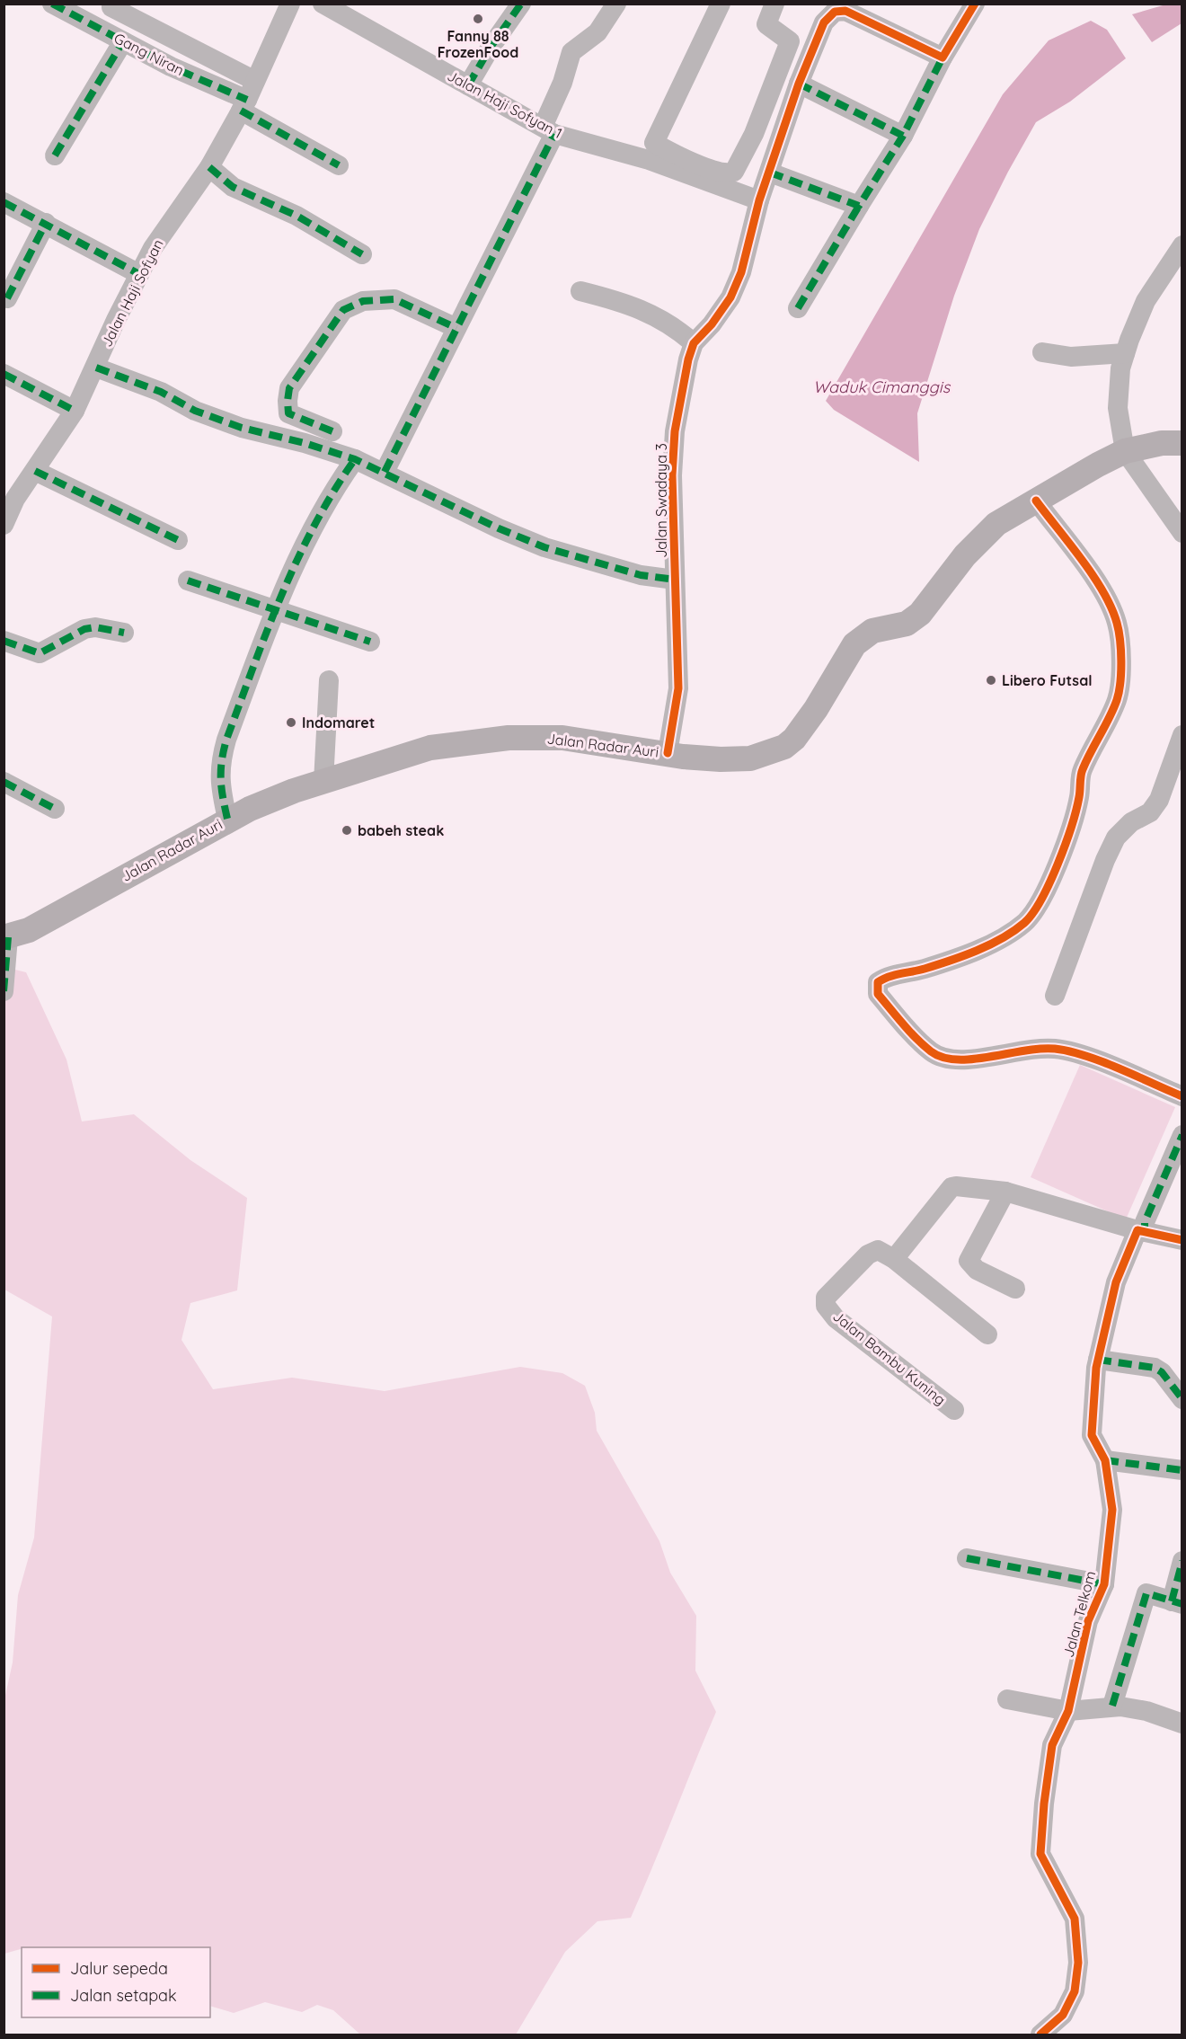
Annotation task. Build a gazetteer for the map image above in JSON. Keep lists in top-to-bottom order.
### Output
{
  "streets": {
    "main road": ["Jalan Radar Auri"],
    "street": [
      "Gang Niran",
      "Jalan Haji Sofyan 1",
      "Jalan Haji Sofyan",
      "Jalan Swadaya 3",
      "Jalan Bambu Kuning",
      "Jalan Telkom"
    ]
  },
  "crossings": [
    ["Gang Niran", "Jalan Haji Sofyan"],
    ["Jalan Haji Sofyan 1", "Jalan Swadaya 3"],
    ["Jalan Swadaya 3", "Jalan Radar Auri"]
  ],
  "water": ["Waduk Cimanggis"],
  "places": [
    "Fanny 88 FrozenFood",
    "Libero Futsal",
    "Indomaret",
    "babeh steak"
  ],
  "legend": ["Jalur sepeda", "Jalan setapak"]
}
